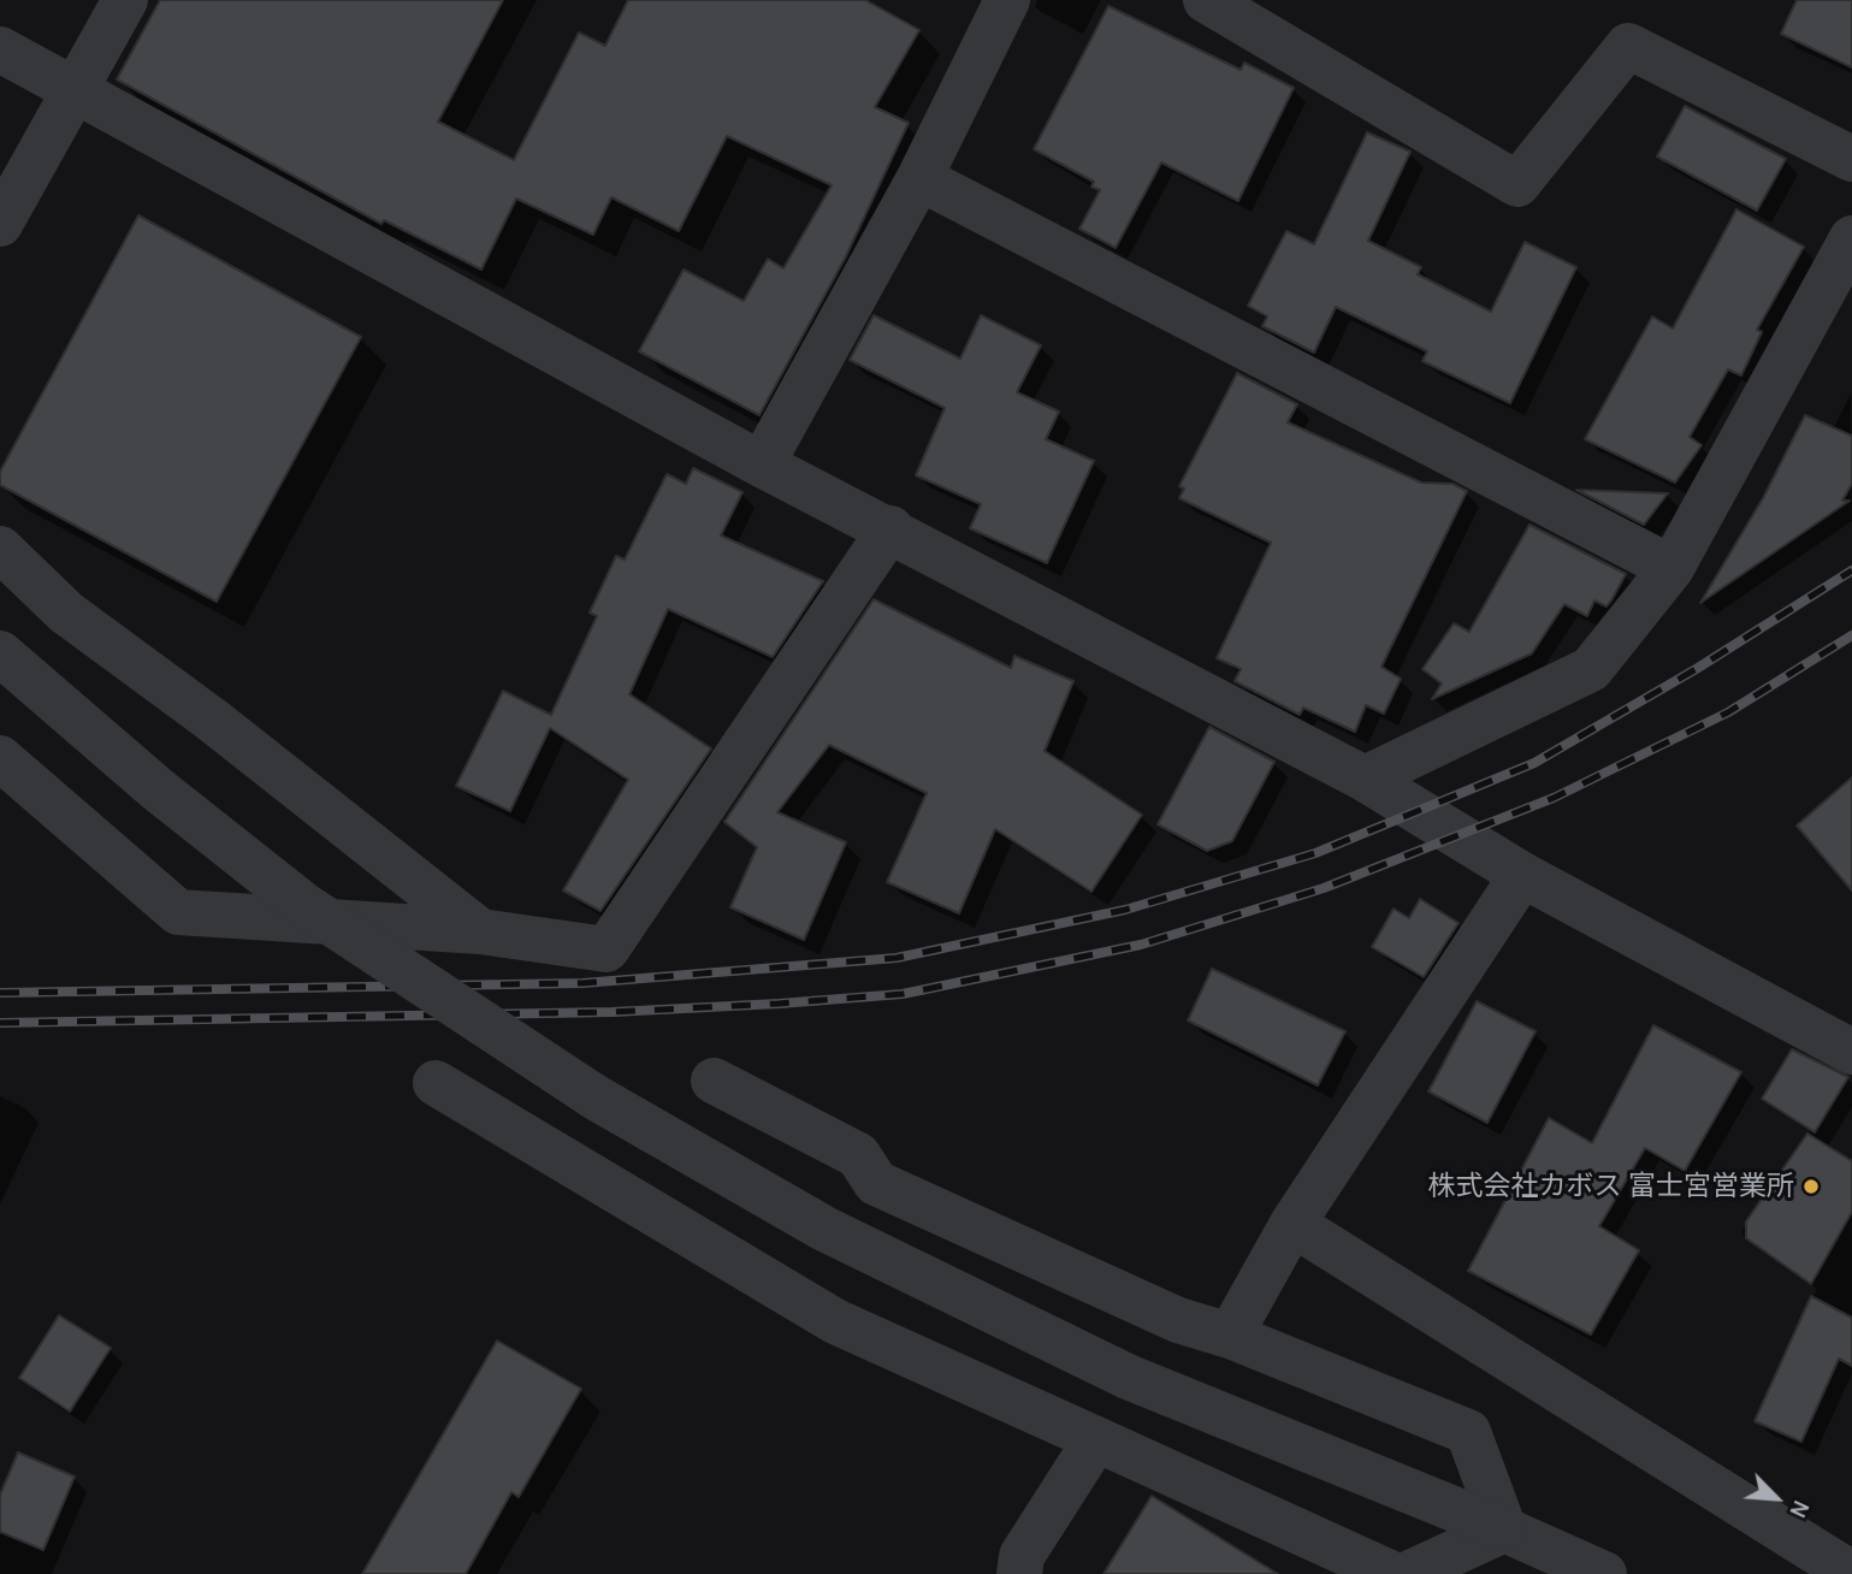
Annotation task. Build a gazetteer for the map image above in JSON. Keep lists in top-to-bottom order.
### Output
{
  "places": ["株式会社カボス 富士宮営業所"],
  "north": "bottom right"
}
